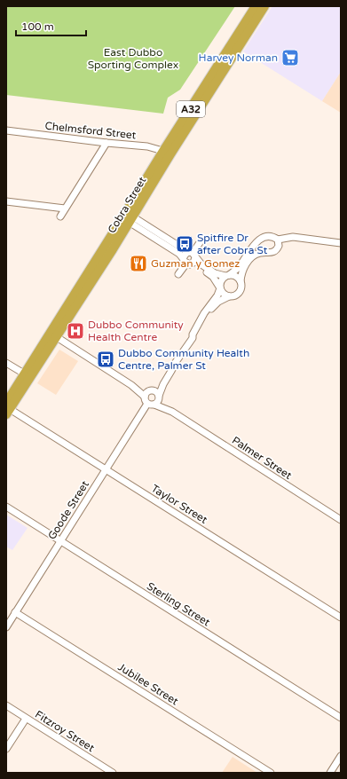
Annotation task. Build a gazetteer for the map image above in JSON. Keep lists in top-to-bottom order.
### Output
{
  "streets": {
    "highway": ["A32", "Cobra Street"],
    "street": [
      "Chelmsford Street",
      "Palmer Street",
      "Taylor Street",
      "Goode Street",
      "Sterling Street",
      "Jubilee Street",
      "Fitzroy Street"
    ]
  },
  "crossings": [
    ["Chelmsford Street", "Cobra Street"],
    ["Cobra Street", "Taylor Street"],
    ["Palmer Street", "Goode Street"],
    ["Taylor Street", "Goode Street"],
    ["Goode Street", "Sterling Street"],
    ["Goode Street", "Jubilee Street"]
  ],
  "parks": ["East Dubbo Sporting Complex"],
  "places": {
    "supermarket": ["Harvey Norman"],
    "bus stop": ["Spitfire Dr after Cobra St", "Dubbo Community Health Centre, Palmer St"],
    "restaurant": ["Guzman y Gomez"],
    "hospital": ["Dubbo Community Health Centre"]
  },
  "scale_bar": "100 m"
}
